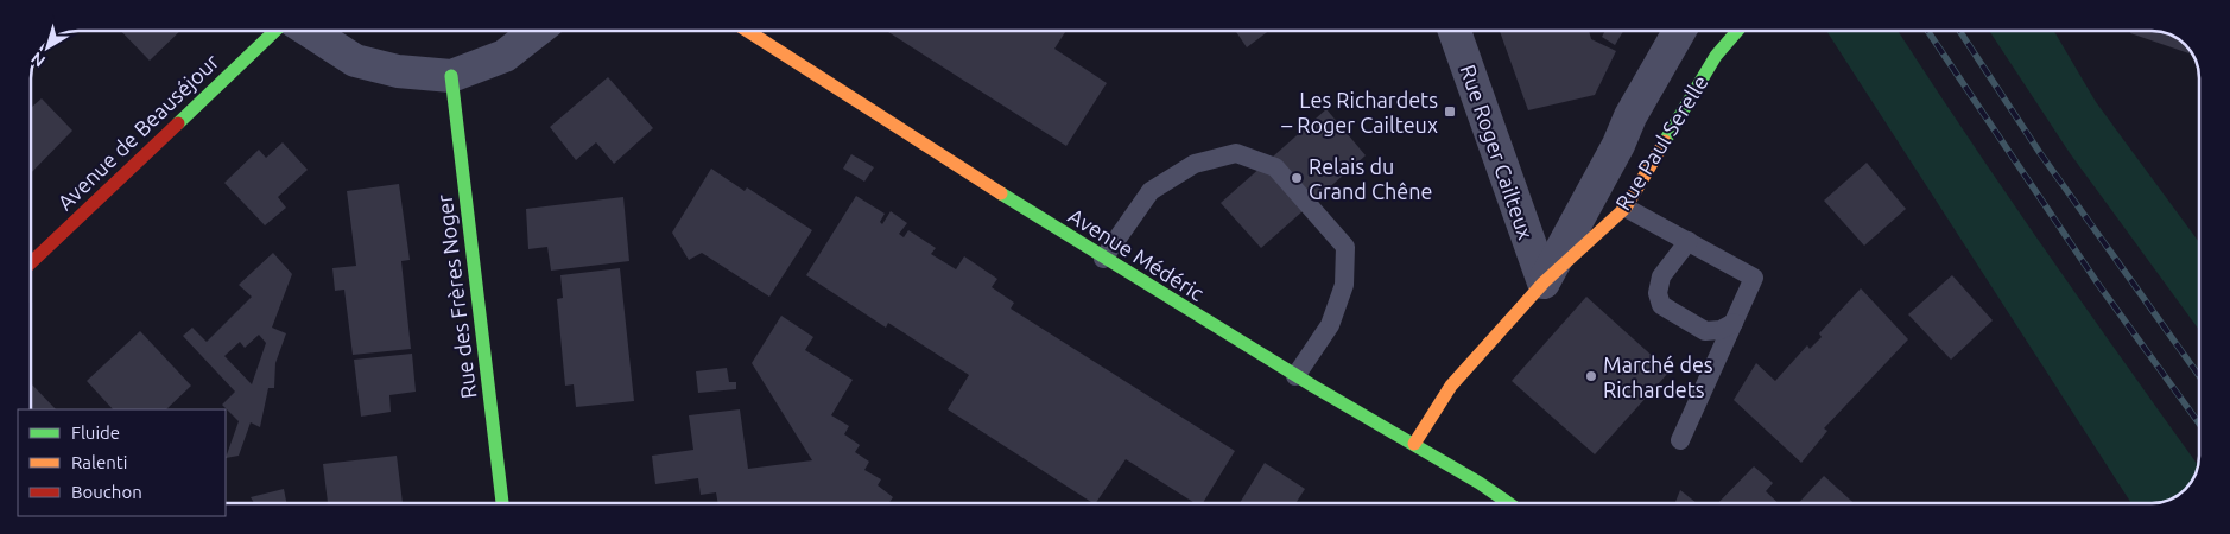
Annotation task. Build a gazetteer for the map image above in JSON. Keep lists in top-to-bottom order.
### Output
{
  "streets": {
    "street": [
      "Avenue de Beauséjour",
      "Rue Paul Serelle",
      "Rue Roger Cailteux",
      "Avenue Médéric",
      "Rue des Frères Noger"
    ]
  },
  "crossings": [
    ["Rue Paul Serelle", "Rue Roger Cailteux"],
    ["Rue Paul Serelle", "Avenue Médéric"]
  ],
  "places": {
    "transit": ["Les Richardets – Roger Cailteux"],
    "other": ["Relais du Grand Chêne", "Marché des Richardets"]
  },
  "legend": ["Fluide", "Ralenti", "Bouchon"],
  "north": "bottom left"
}
